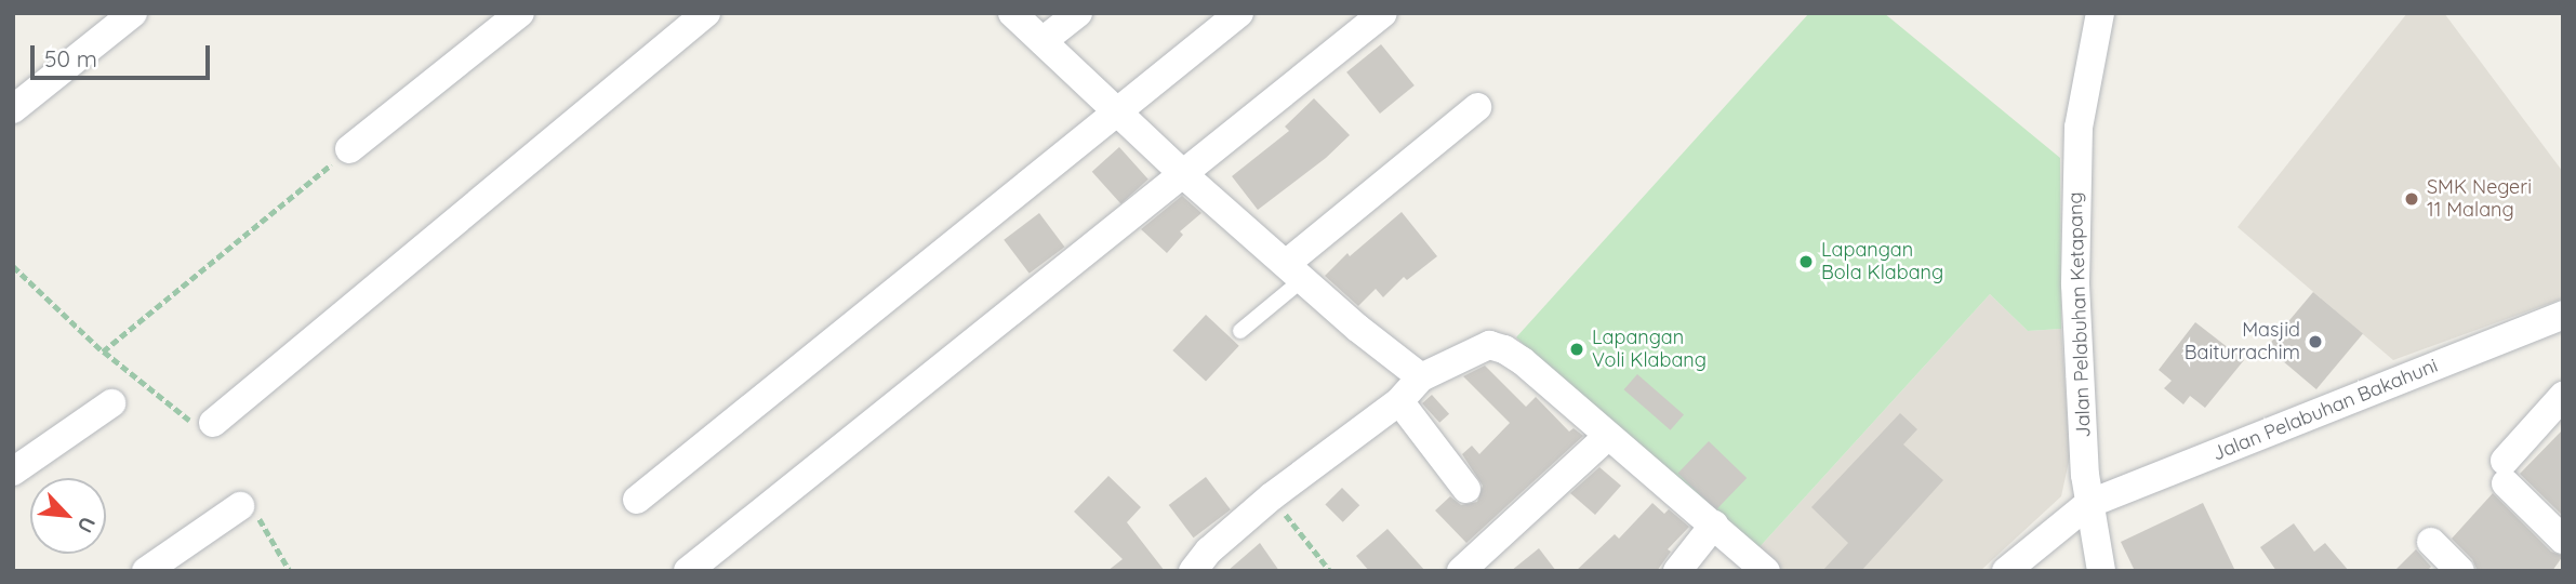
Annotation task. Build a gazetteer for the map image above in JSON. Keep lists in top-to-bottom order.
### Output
{
  "streets": {
    "street": ["Jalan Pelabuhan Ketapang", "Jalan Pelabuhan Bakahuni"]
  },
  "crossings": [
    ["Jalan Pelabuhan Ketapang", "Jalan Pelabuhan Bakahuni"]
  ],
  "places": [
    "SMK Negeri 11 Malang",
    "Lapangan Bola Klabang",
    "Masjid Baiturrachim",
    "Lapangan Voli Klabang"
  ],
  "scale_bar": "50 m",
  "north": "bottom right"
}
